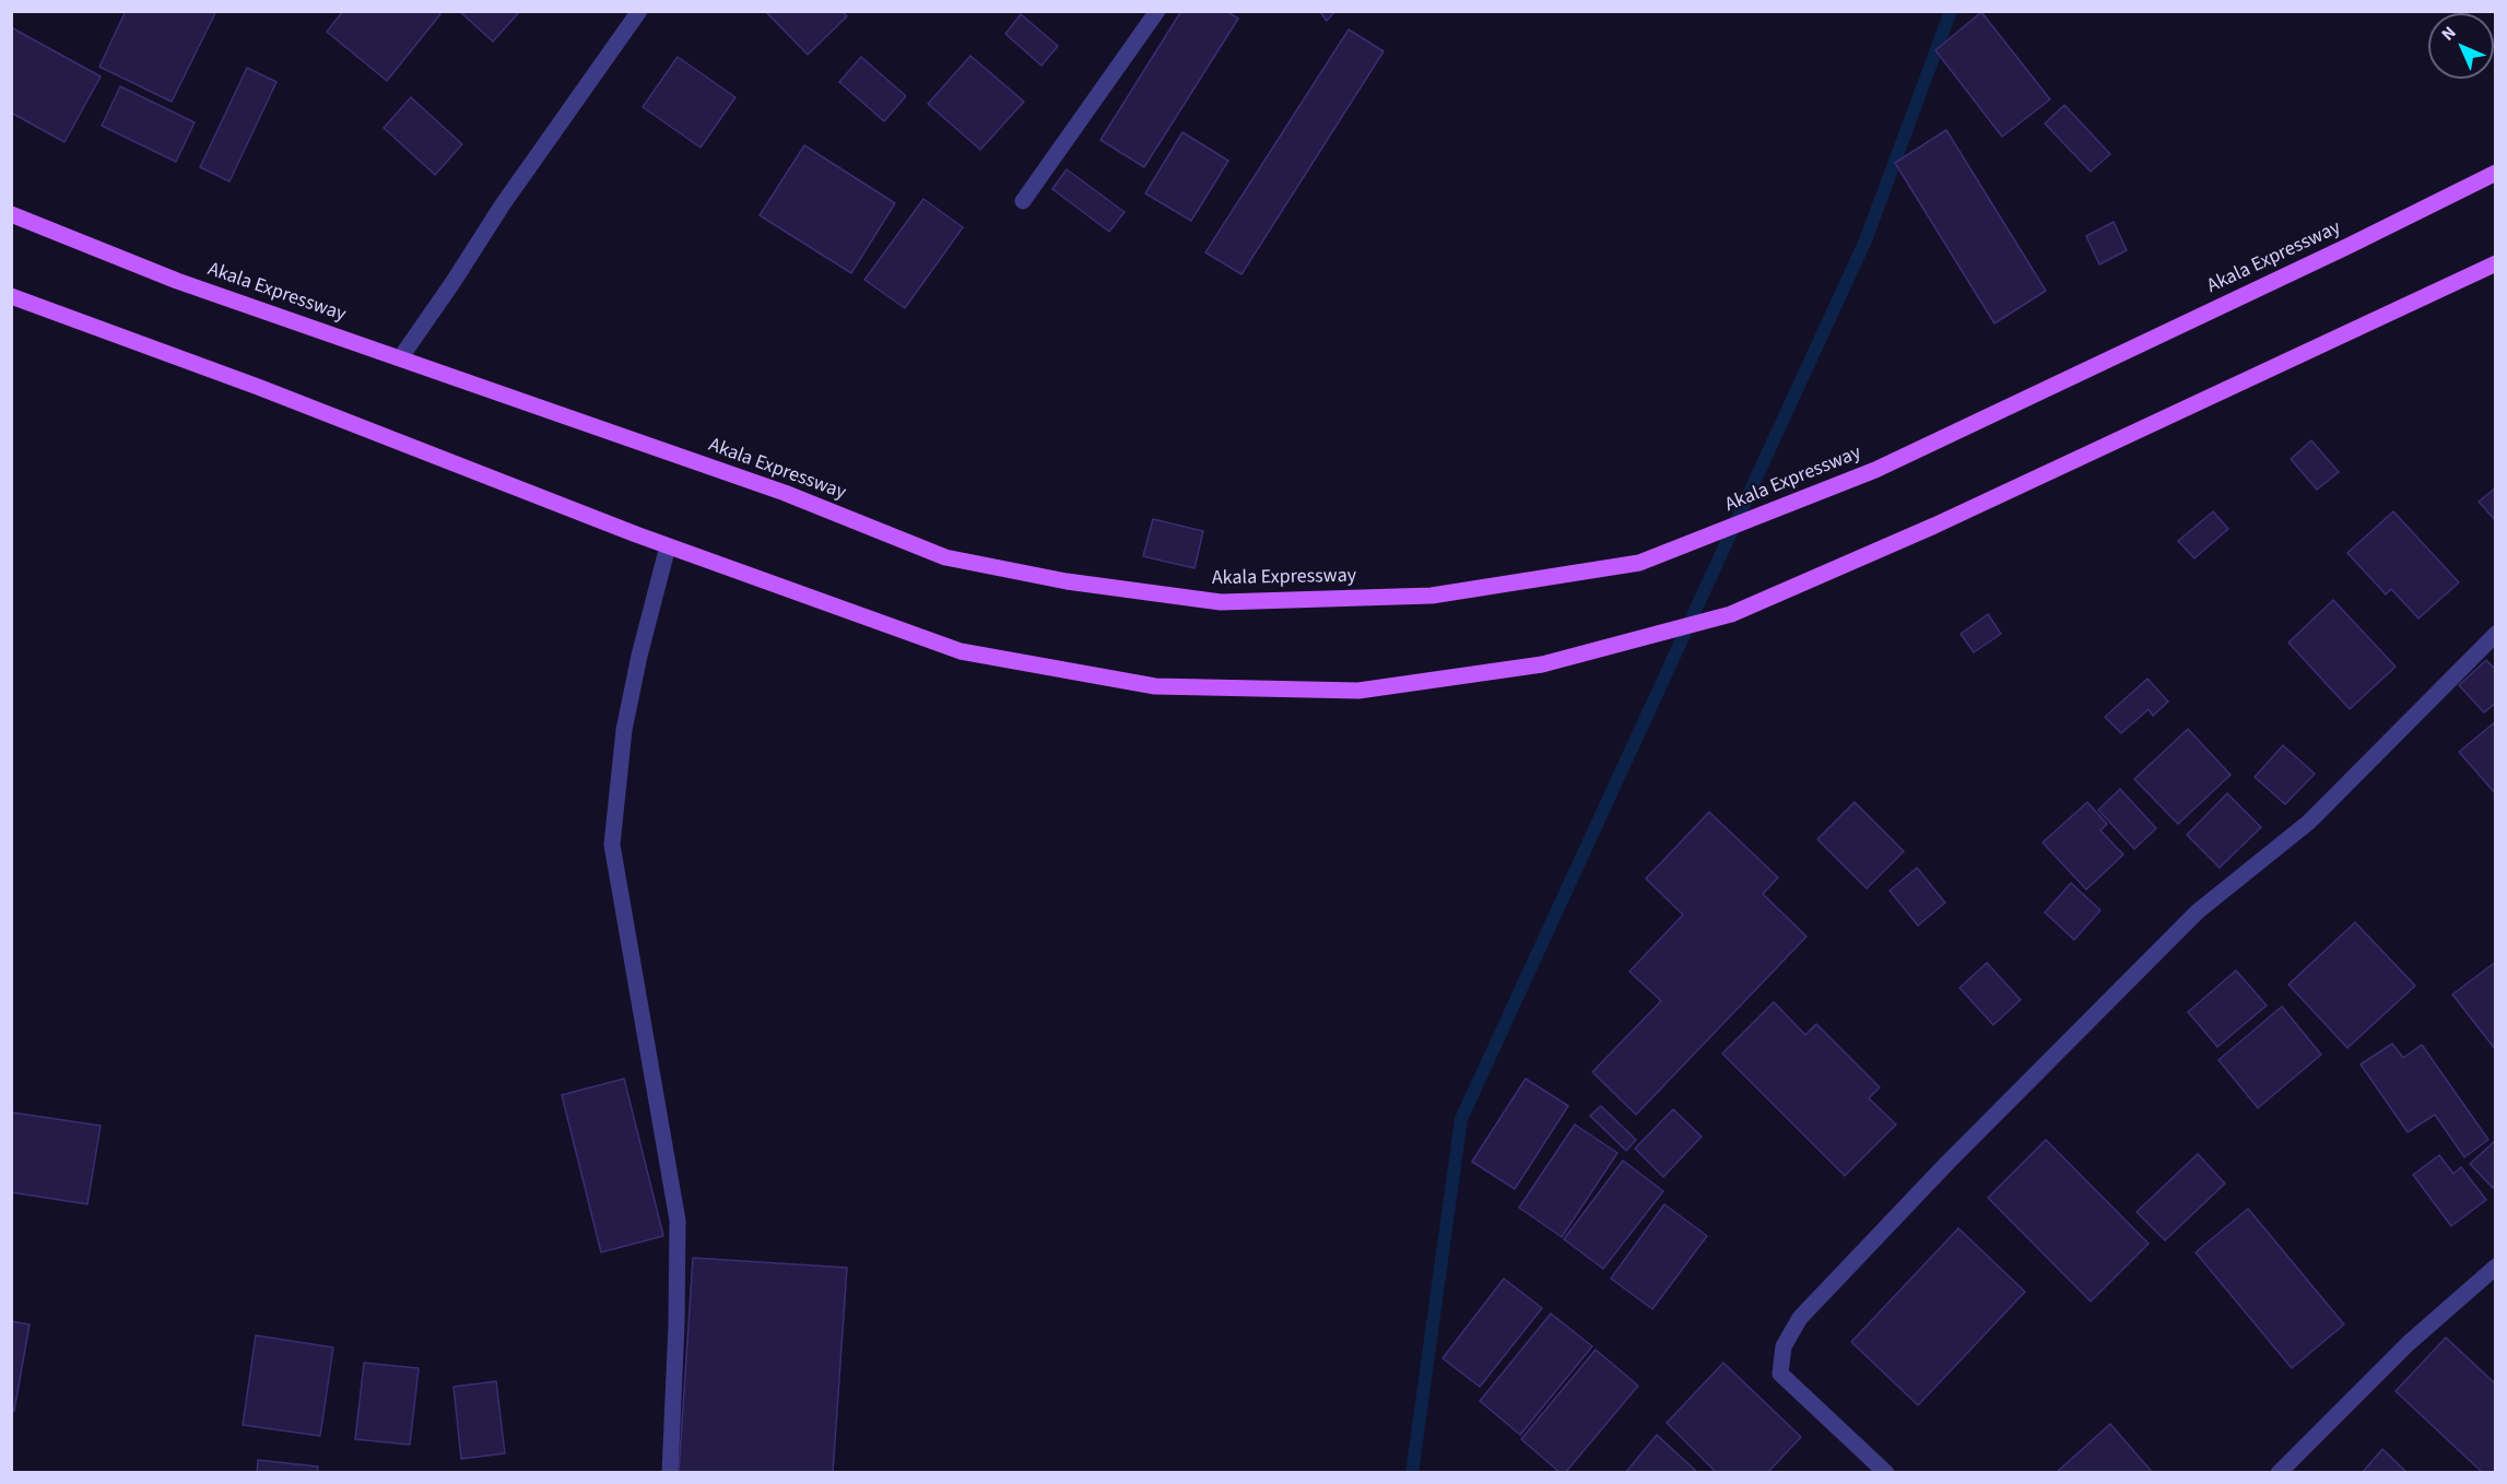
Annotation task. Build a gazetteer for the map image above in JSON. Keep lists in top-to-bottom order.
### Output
{
  "streets": {
    "main road": ["Akala Expressway"]
  },
  "north": "top left"
}
